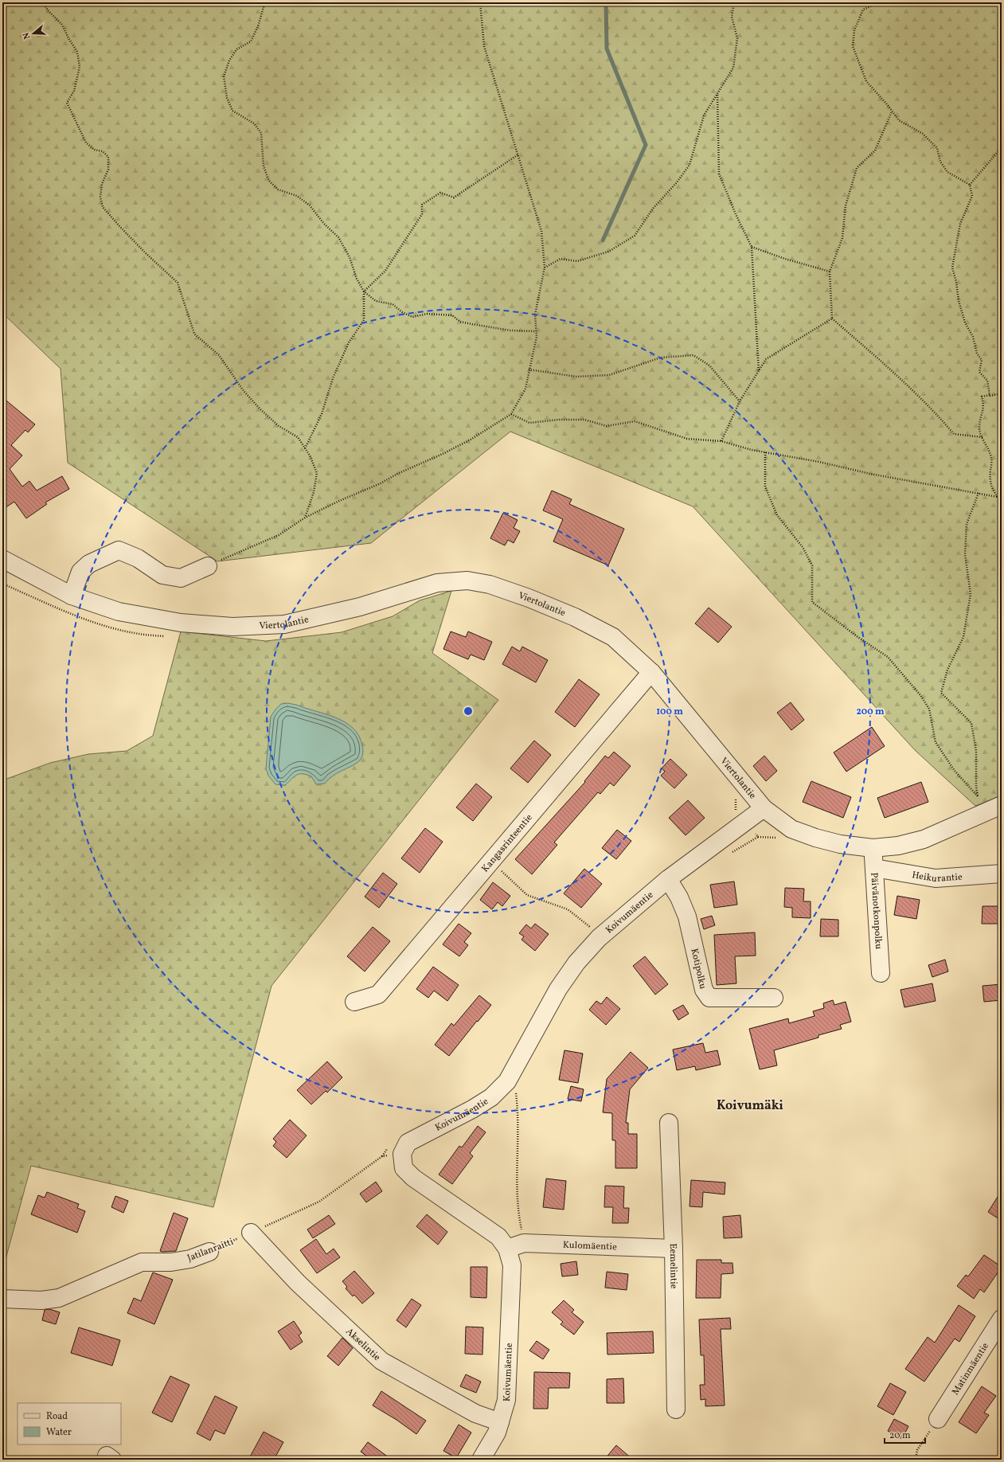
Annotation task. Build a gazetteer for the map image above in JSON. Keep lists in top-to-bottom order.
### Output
{
  "streets": {
    "street": [
      "Viertolantie",
      "Kangasrinteentie",
      "Heikurantie",
      "Päivänotkonpolku",
      "Koivumäentie",
      "Kotipolku",
      "Kulomäentie",
      "Jatilanraitti",
      "Eemelintie",
      "Akselintie",
      "Matinmäentie"
    ]
  },
  "crossings": [
    ["Viertolantie", "Kangasrinteentie"],
    ["Viertolantie", "Päivänotkonpolku"],
    ["Viertolantie", "Koivumäentie"],
    ["Heikurantie", "Päivänotkonpolku"],
    ["Koivumäentie", "Kotipolku"],
    ["Koivumäentie", "Kulomäentie"],
    ["Koivumäentie", "Akselintie"],
    ["Kulomäentie", "Eemelintie"],
    ["Jatilanraitti", "Akselintie"]
  ],
  "districts": ["Koivumäki"],
  "legend": ["Road", "Water"],
  "scale_bar": "20 m",
  "north": "left",
  "rings": ["100 m", "200 m"]
}
